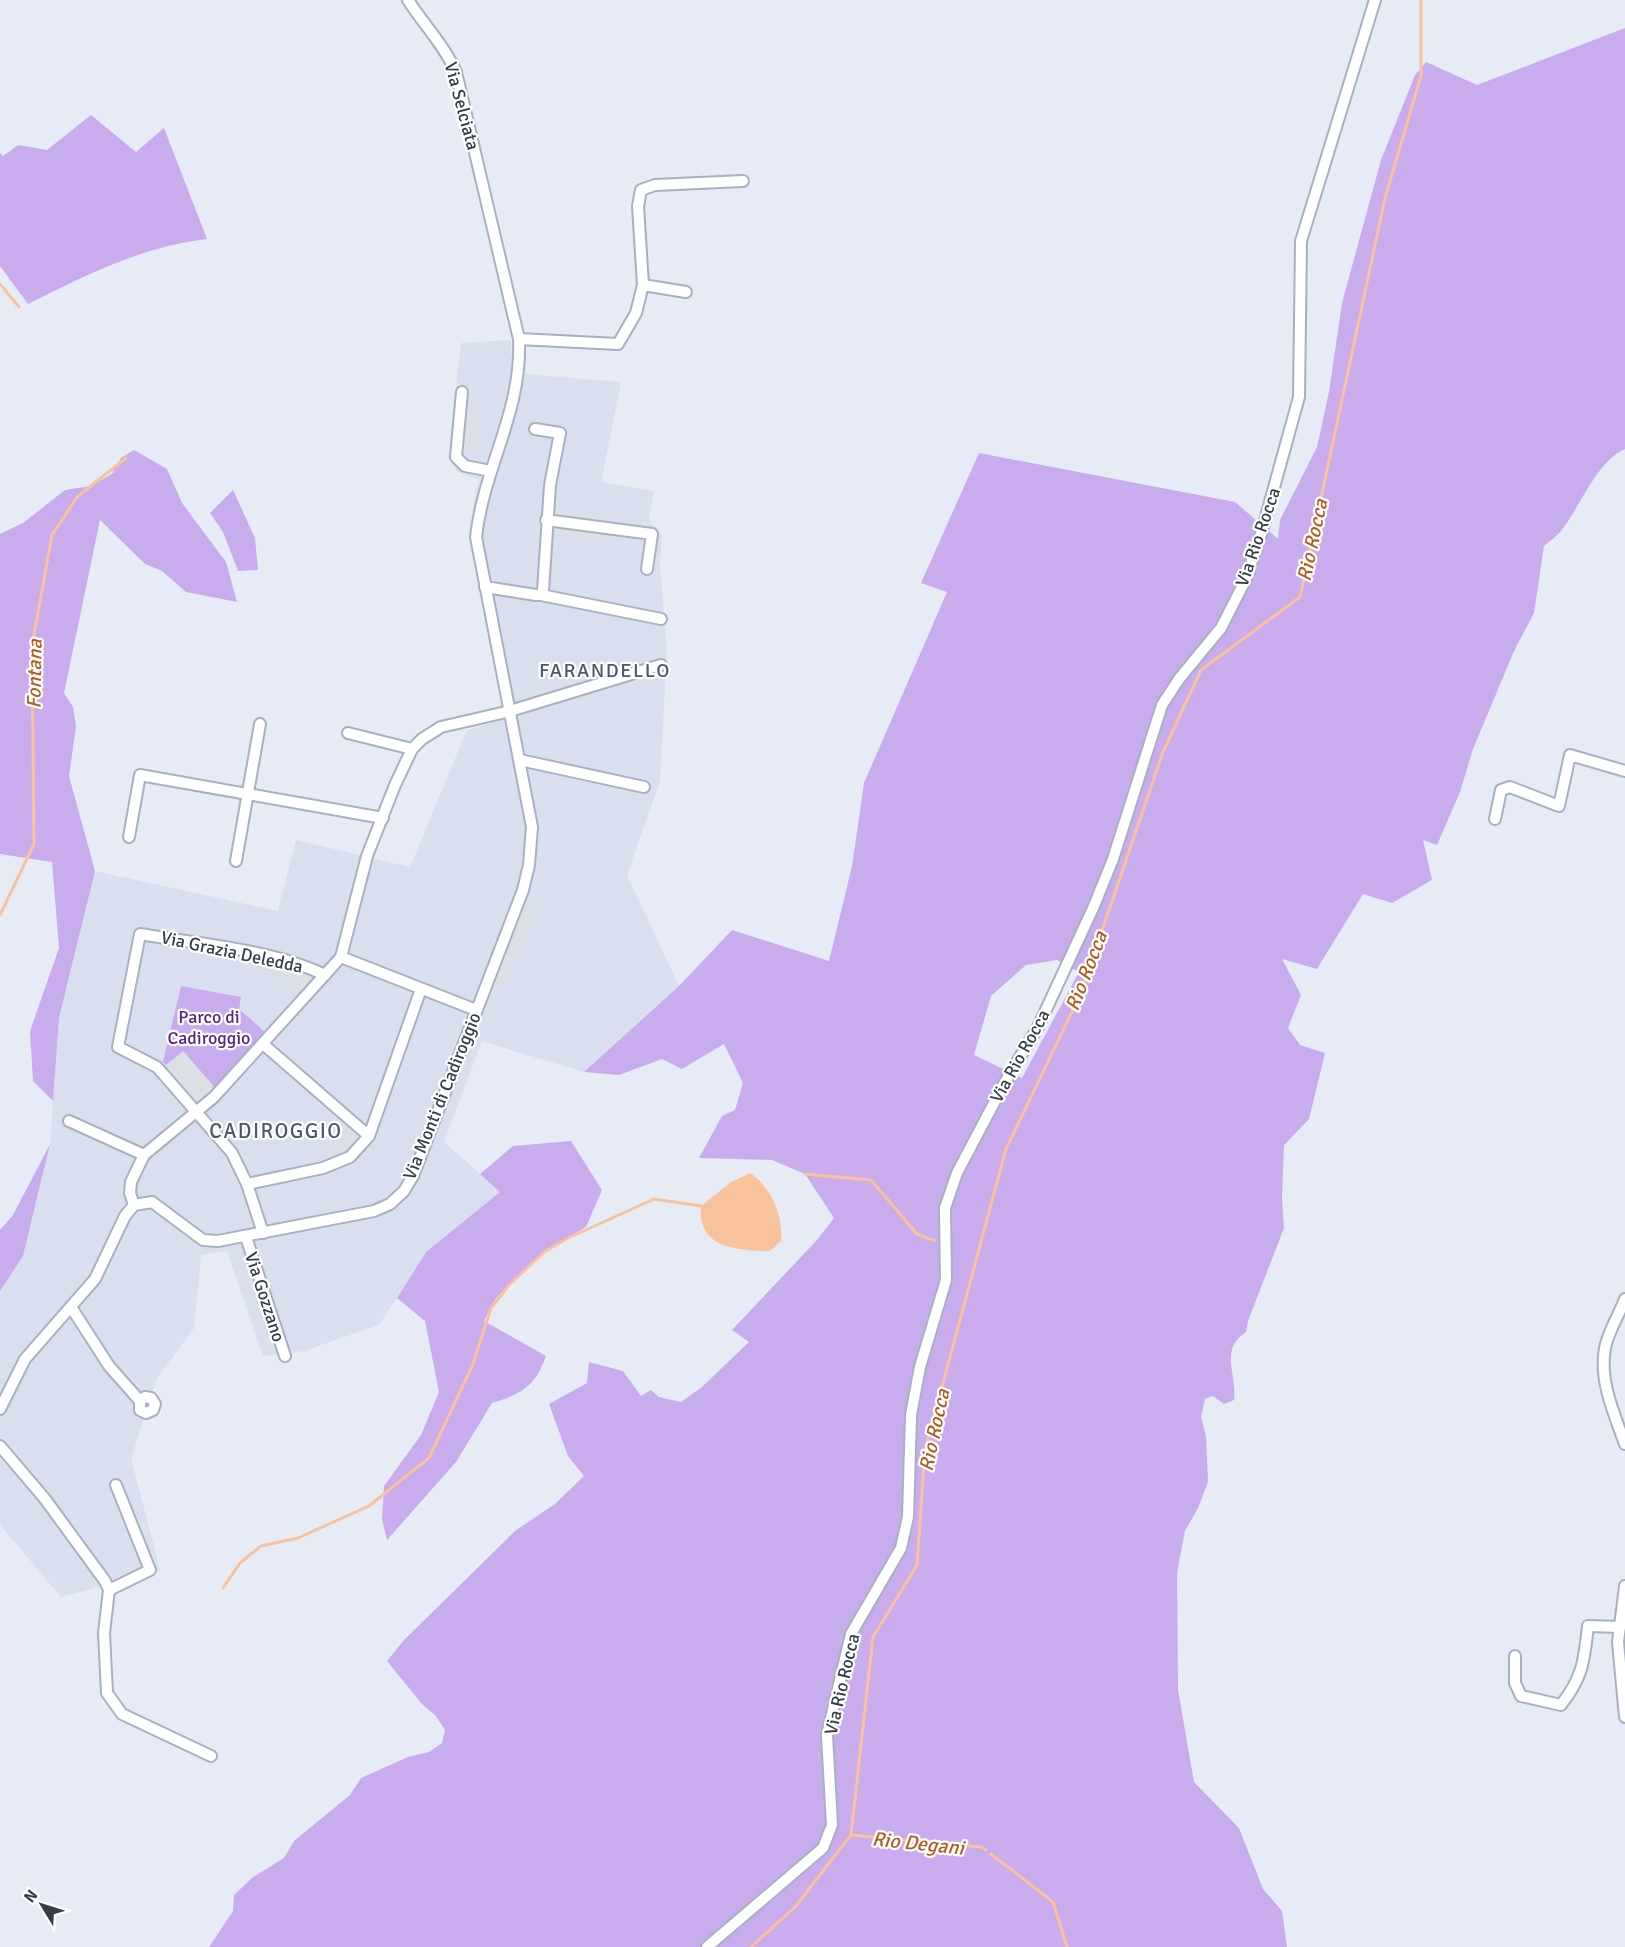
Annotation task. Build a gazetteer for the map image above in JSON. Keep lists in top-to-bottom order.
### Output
{
  "streets": {
    "street": [
      "Via Selciata",
      "Via Rio Rocca",
      "Via Grazia Deledda",
      "Via Monti di Cadiroggio",
      "Via Gozzano"
    ]
  },
  "crossings": [
    ["Via Selciata", "Via Monti di Cadiroggio"],
    ["Via Monti di Cadiroggio", "Via Gozzano"]
  ],
  "districts": ["FARANDELLO", "CADIROGGIO"],
  "water": ["Rio Rocca", "Fontana", "Rio Degani"],
  "parks": ["Parco di Cadiroggio"],
  "north": "top left"
}
